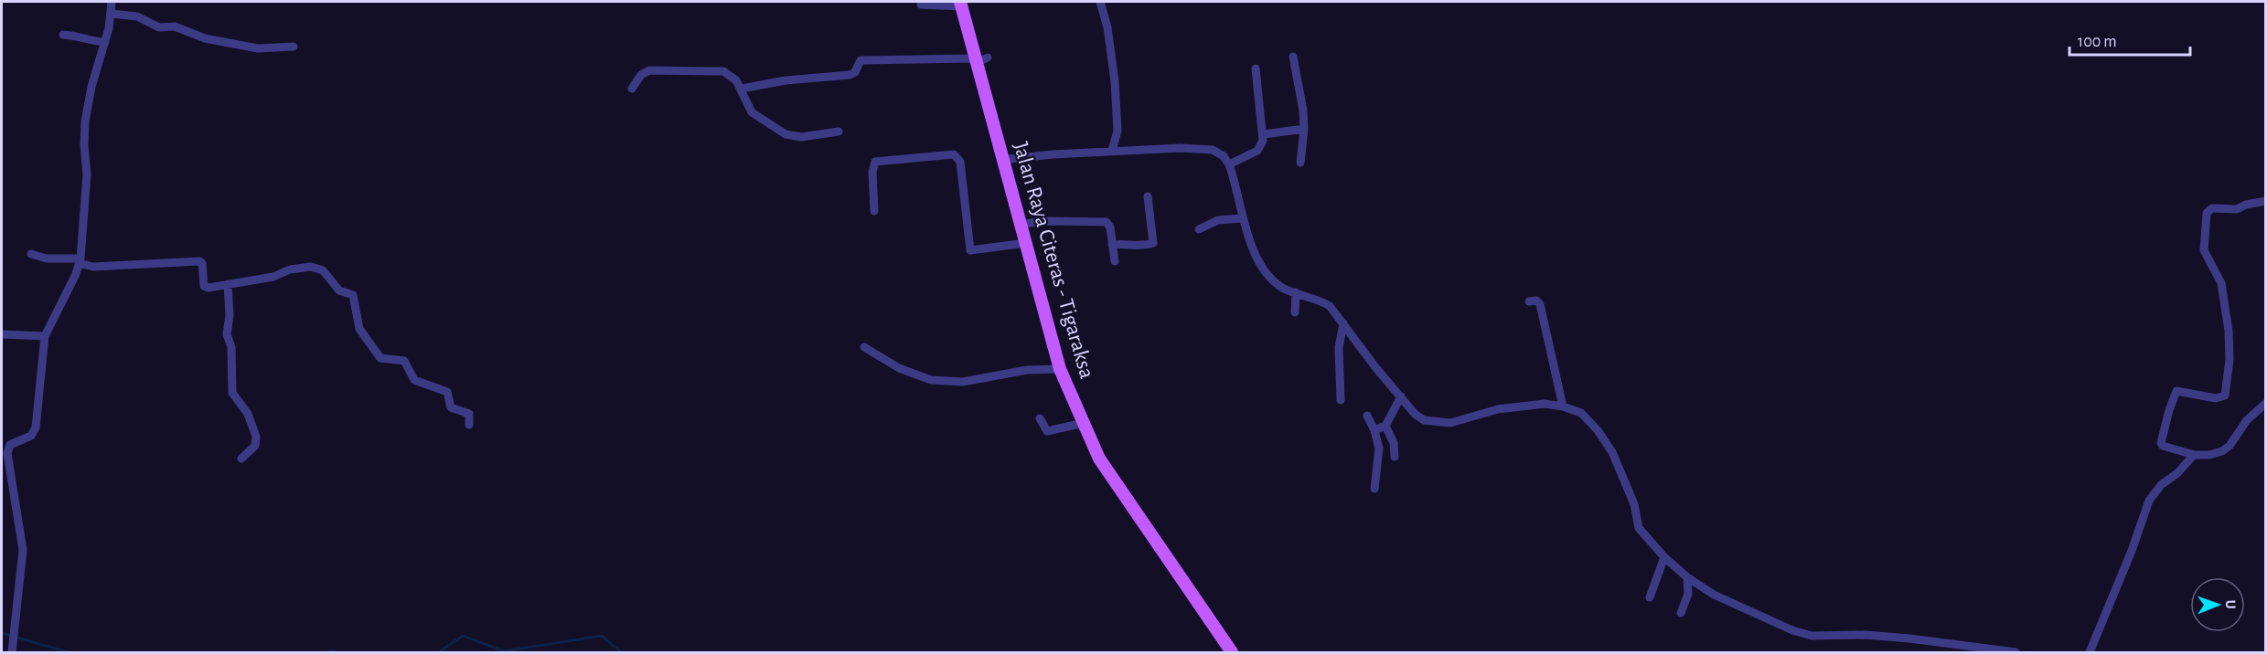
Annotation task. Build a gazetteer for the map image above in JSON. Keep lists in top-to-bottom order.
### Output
{
  "streets": {
    "main road": ["Jalan Raya Citeras - Tigaraksa"]
  },
  "scale_bar": "100 m",
  "north": "right"
}
